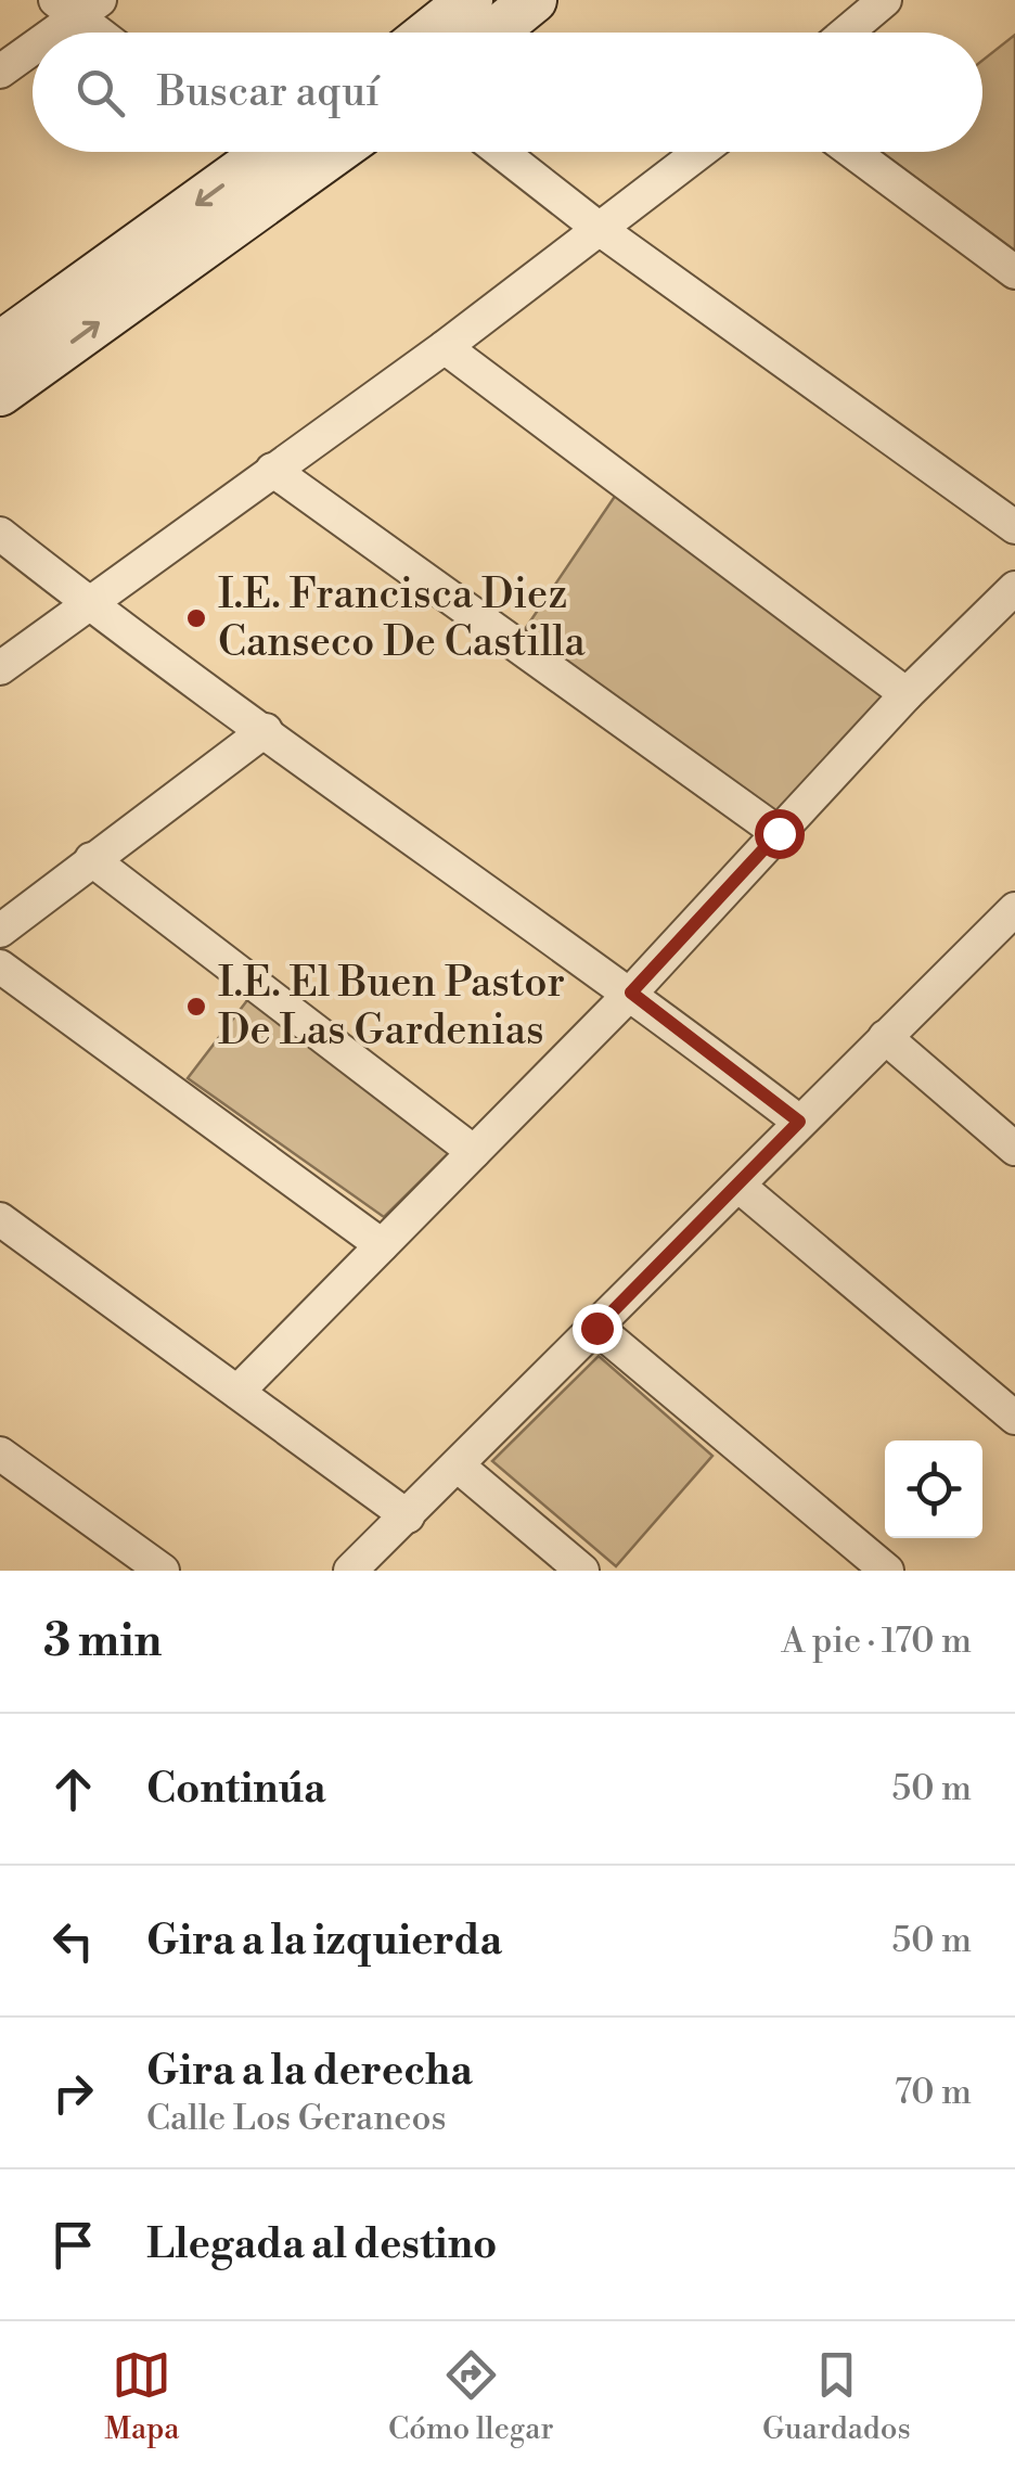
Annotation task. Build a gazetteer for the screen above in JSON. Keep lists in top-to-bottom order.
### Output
{
  "places": ["I.E. Francisca Diez Canseco De Castilla", "I.E. El Buen Pastor De Las Gardenias"],
  "page": {
    "search": "Buscar aquí",
    "heading": ["3 min", "A pie · 170 m"],
    "list": [
      ["Continúa", "50 m"],
      ["Gira a la izquierda", "50 m"],
      ["Gira a la derecha", "Calle Los Geraneos", "70 m"],
      "Llegada al destino"
    ],
    "nav": ["Mapa", "Cómo llegar", "Guardados"]
  }
}
